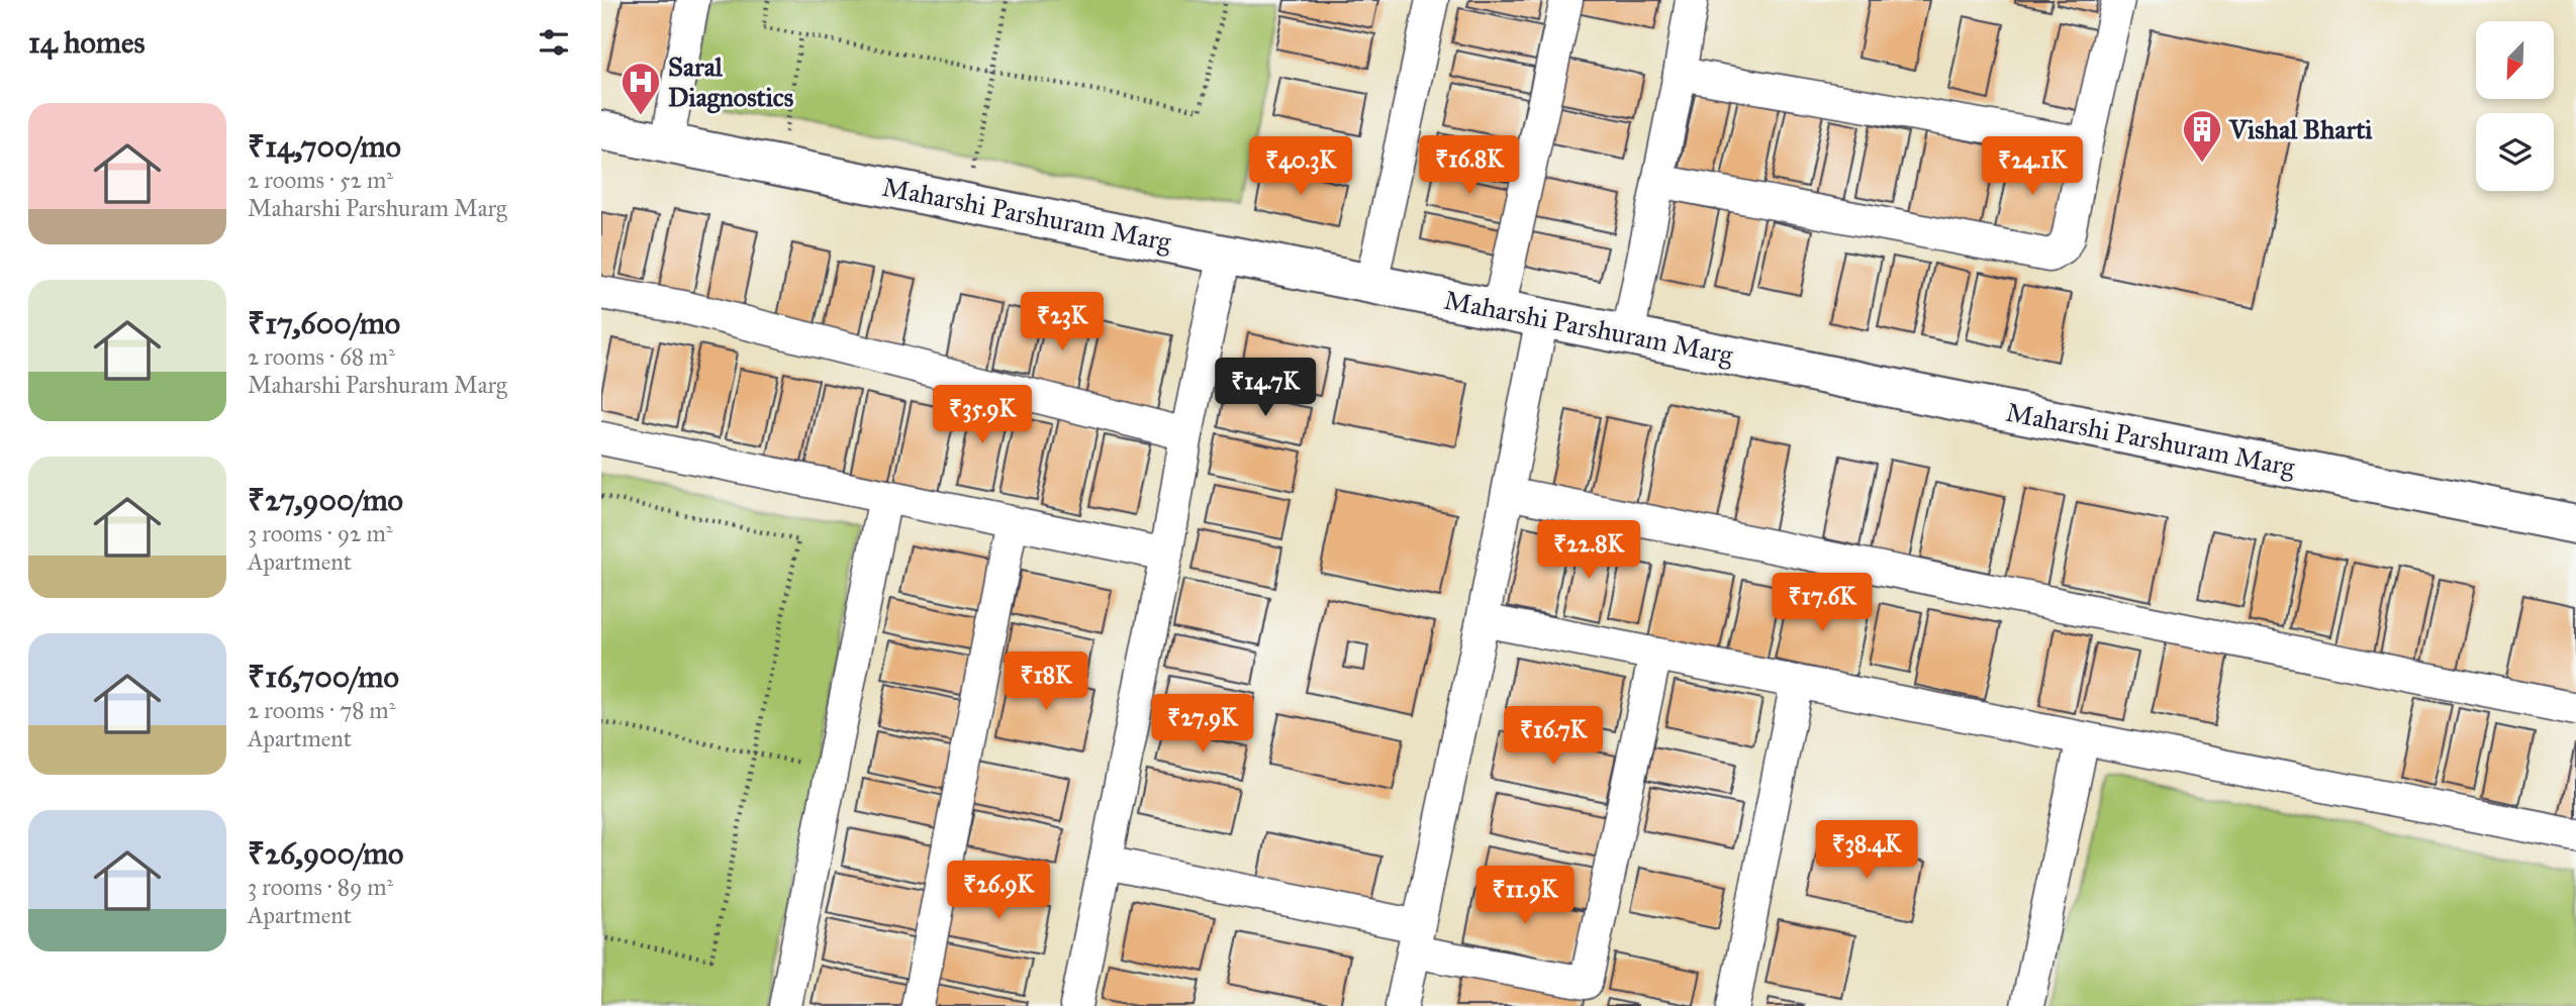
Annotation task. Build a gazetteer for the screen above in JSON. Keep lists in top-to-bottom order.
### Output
{
  "streets": {
    "street": ["Maharshi Parshuram Marg"]
  },
  "places": {
    "hospital": ["Saral Diagnostics"],
    "building": ["Vishal Bharti"]
  },
  "north": "bottom left",
  "page": {
    "heading": "14 homes",
    "list": [
      {
        "name": "₹14,700/mo",
        "note": "2 rooms · 52 m² · Maharshi Parshuram Marg"
      },
      {
        "name": "₹17,600/mo",
        "note": "2 rooms · 68 m² · Maharshi Parshuram Marg"
      },
      {
        "name": "₹27,900/mo",
        "note": "3 rooms · 92 m² · Apartment"
      },
      {
        "name": "₹16,700/mo",
        "note": "2 rooms · 78 m² · Apartment"
      },
      {
        "name": "₹26,900/mo",
        "note": "3 rooms · 89 m² · Apartment"
      }
    ],
    "price": [
      "₹16.8K",
      "₹40.3K",
      "₹24.1K",
      "₹23K",
      "₹14.7K",
      "₹35.9K",
      "₹22.8K",
      "₹17.6K",
      "₹18K",
      "₹27.9K",
      "₹16.7K",
      "₹38.4K",
      "₹26.9K",
      "₹11.9K"
    ]
  }
}
